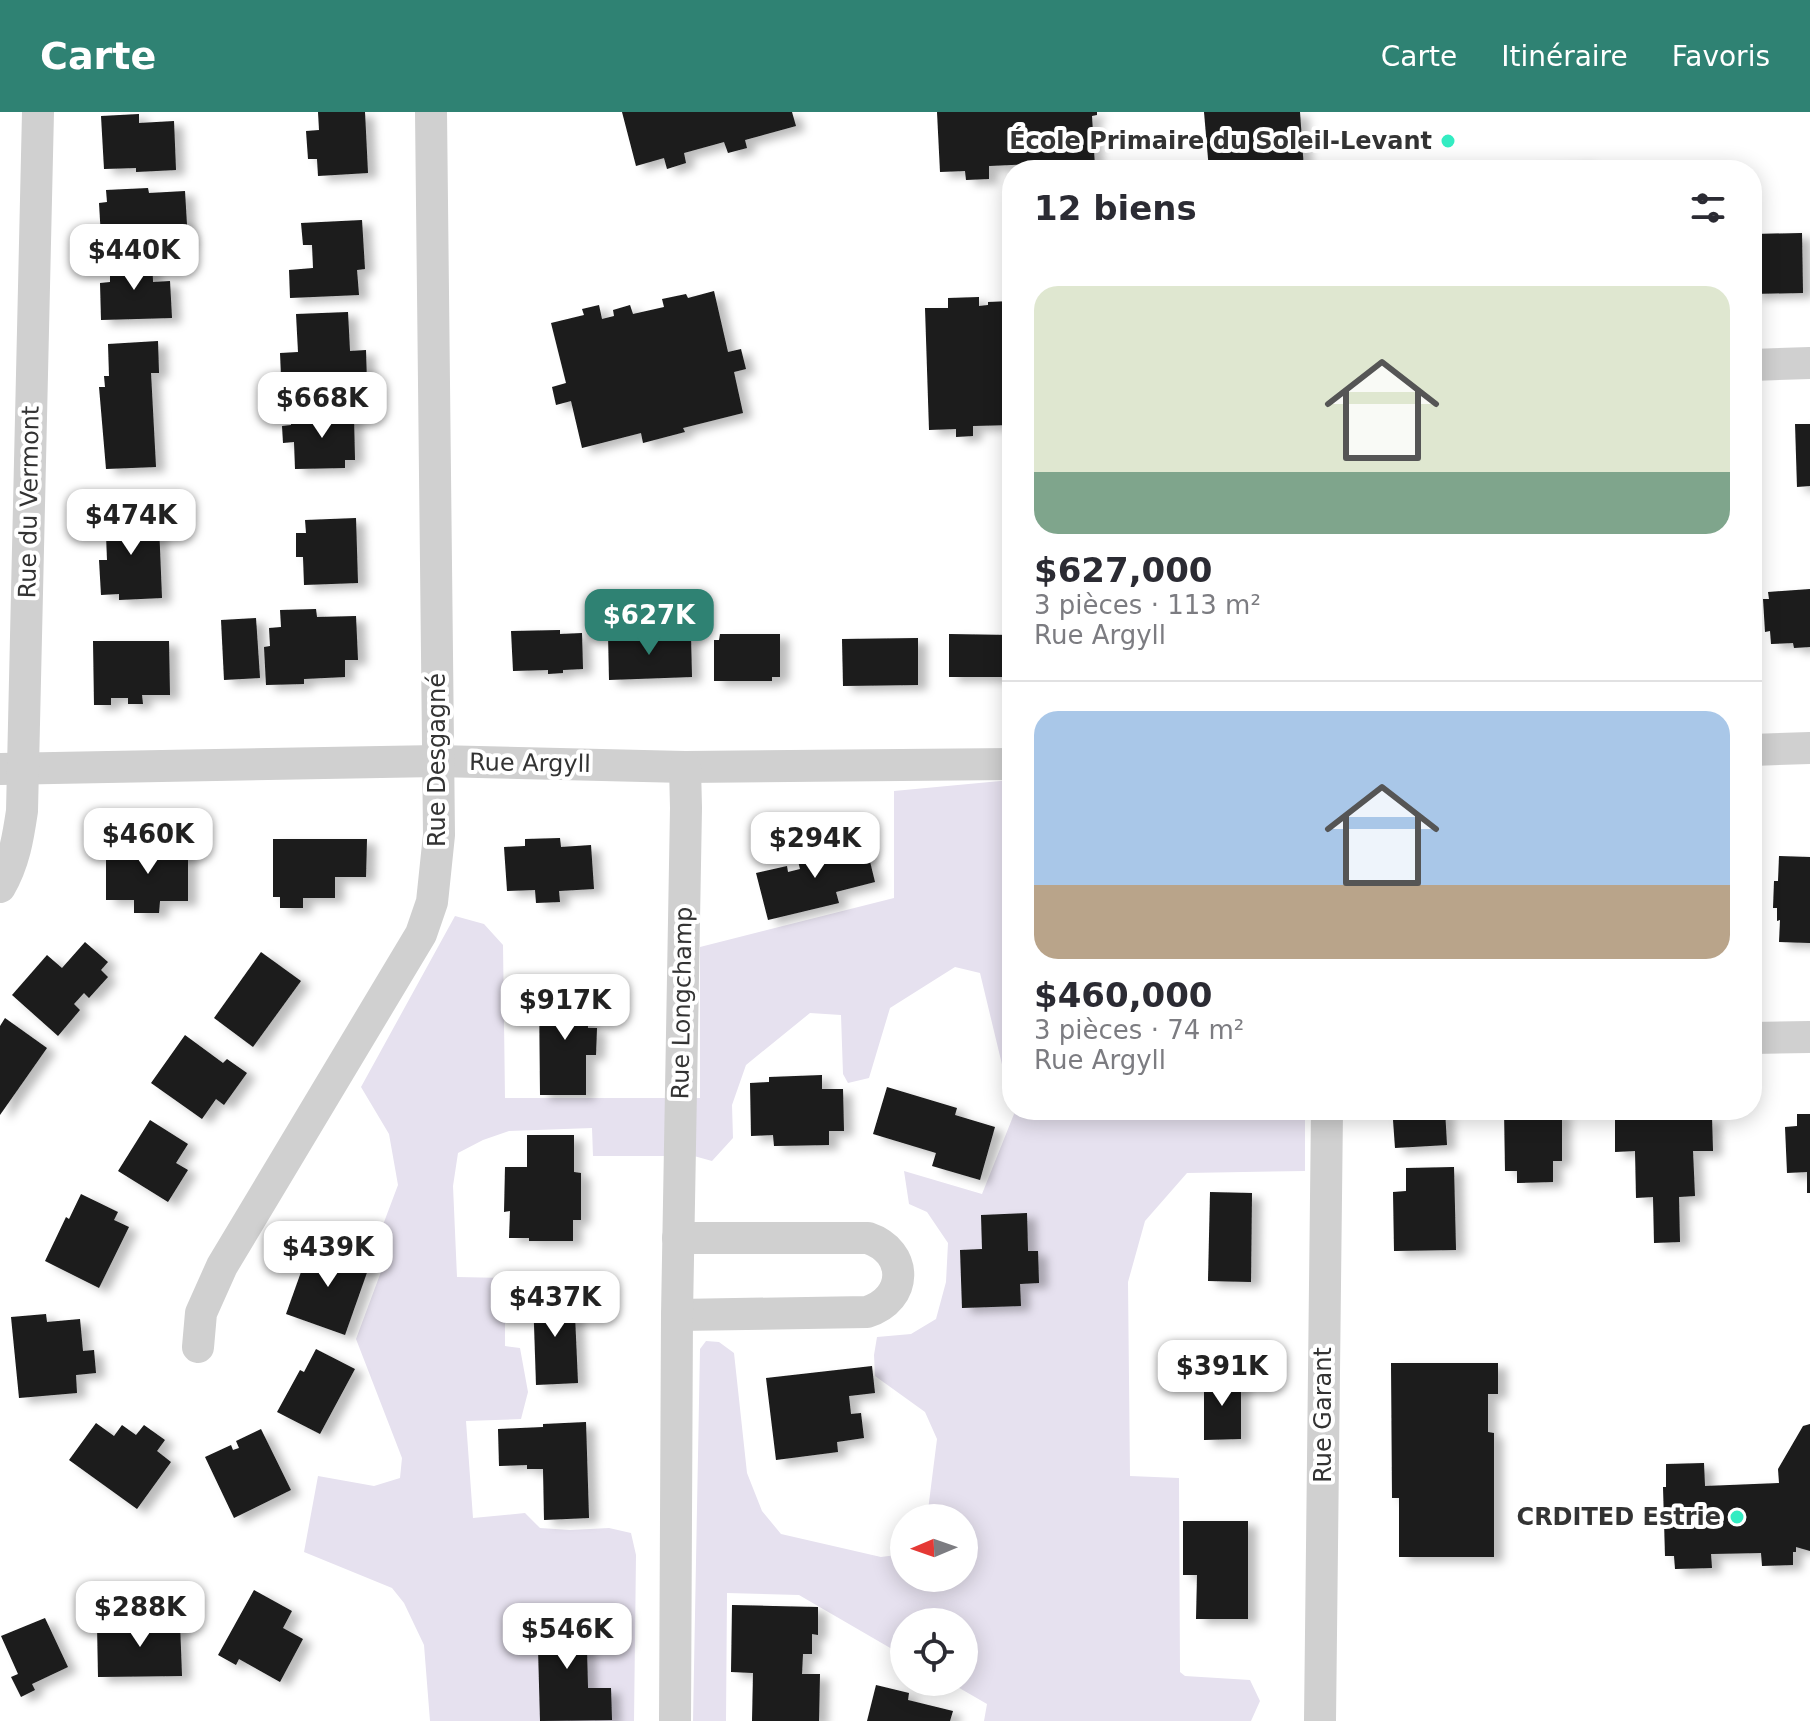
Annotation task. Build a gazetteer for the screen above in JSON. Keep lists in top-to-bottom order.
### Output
{
  "streets": {
    "street": [
      "Rue du Vermont",
      "Rue Desgagné",
      "Rue Argyll",
      "Rue Longchamp",
      "Rue Garant"
    ]
  },
  "crossings": [
    ["Rue du Vermont", "Rue Argyll"],
    ["Rue Desgagné", "Rue Argyll"],
    ["Rue Argyll", "Rue Longchamp"]
  ],
  "places": ["École Primaire du Soleil-Levant", "CRDITED Estrie"],
  "north": "left",
  "page": {
    "header": "Carte",
    "nav": ["Carte", "Itinéraire", "Favoris"],
    "heading": "12 biens",
    "price": [
      "$440K",
      "$668K",
      "$474K",
      "$627K",
      "$460K",
      "$294K",
      "$917K",
      "$439K",
      "$437K",
      "$391K",
      "$288K",
      "$546K"
    ],
    "list": [
      {
        "name": "$627,000",
        "note": "3 pièces · 113 m² · Rue Argyll"
      },
      {
        "name": "$460,000",
        "note": "3 pièces · 74 m² · Rue Argyll"
      }
    ]
  }
}
